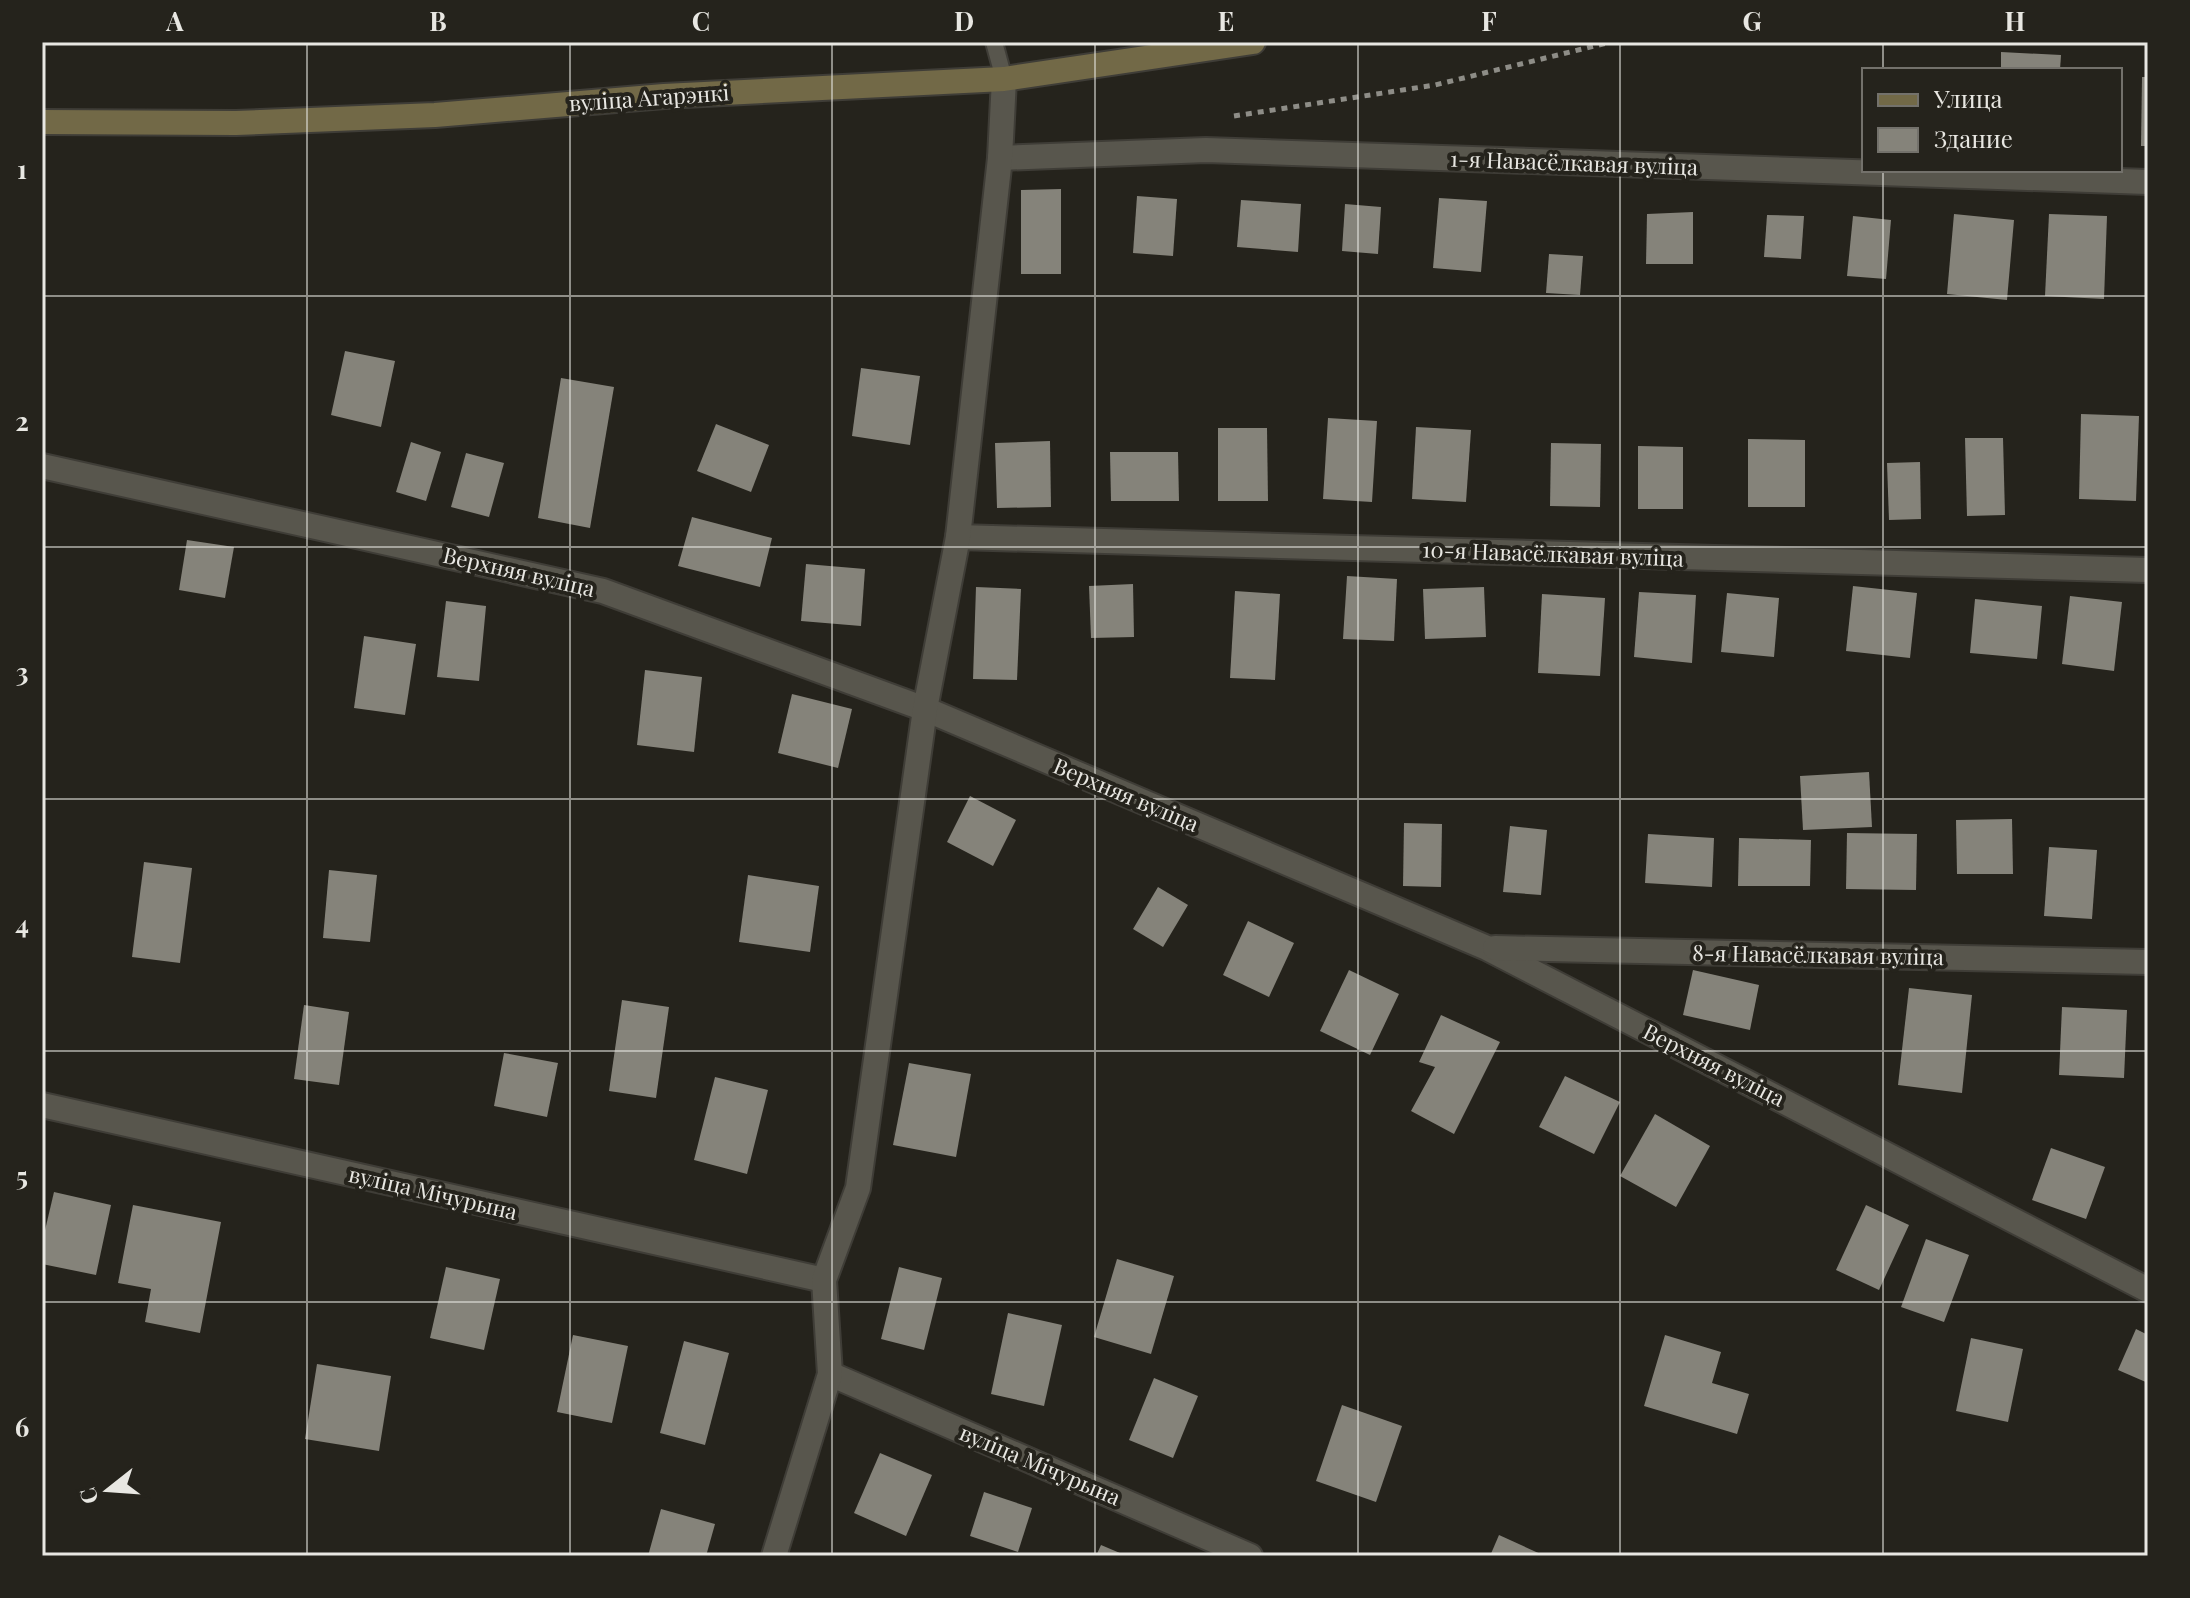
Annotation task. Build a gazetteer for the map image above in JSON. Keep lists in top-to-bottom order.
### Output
{
  "streets": {
    "main road": ["вуліца Агарэнкі"],
    "street": [
      "1-я Навасёлкавая вуліца",
      "10-я Навасёлкавая вуліца",
      "Верхняя вуліца",
      "8-я Навасёлкавая вуліца",
      "вуліца Мічурына"
    ]
  },
  "crossings": [
    ["Верхняя вуліца", "8-я Навасёлкавая вуліца"]
  ],
  "legend": ["Улица", "Здание"],
  "north": "left",
  "grid": {
    "columns": [
      "A",
      "B",
      "C",
      "D",
      "E",
      "F",
      "G",
      "H"
    ],
    "rows": [
      "1",
      "2",
      "3",
      "4",
      "5",
      "6"
    ]
  }
}
